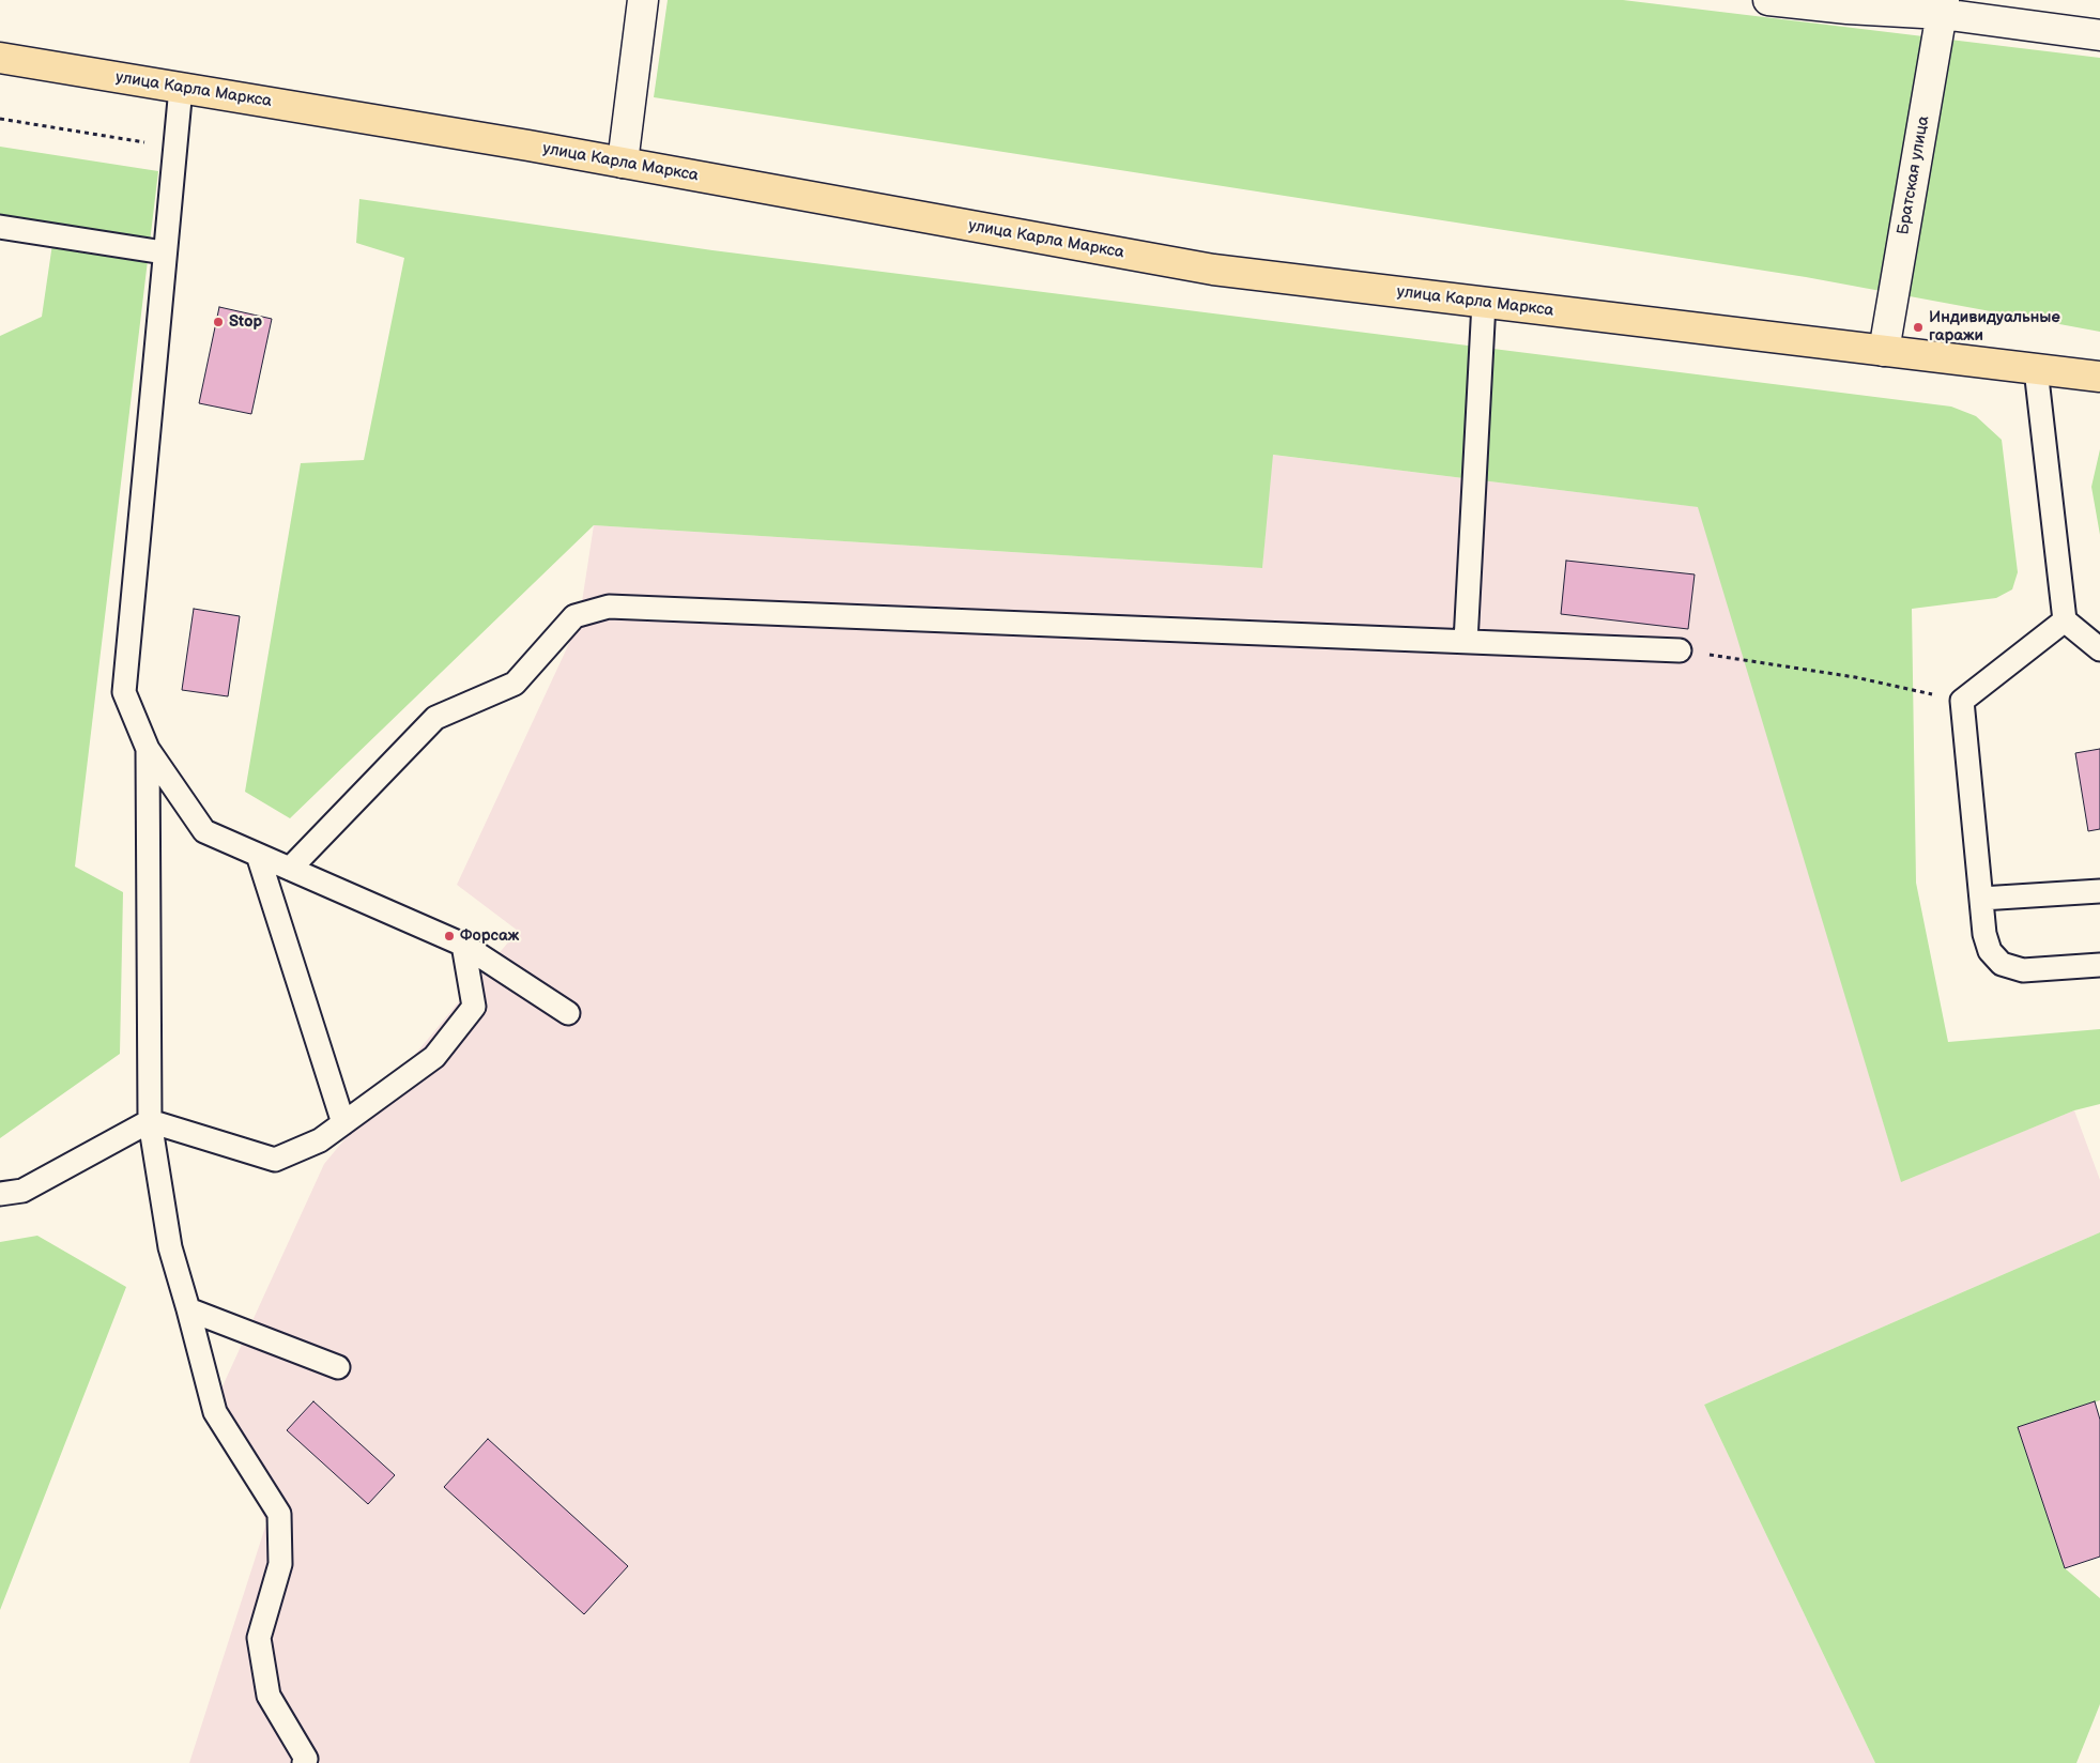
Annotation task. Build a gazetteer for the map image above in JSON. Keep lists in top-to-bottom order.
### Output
{
  "streets": {
    "main road": ["улица Карла Маркса"],
    "street": ["Братская улица"]
  },
  "crossings": [
    ["улица Карла Маркса", "Братская улица"]
  ],
  "places": ["Stop", "Индивидуальные гаражи", "Форсаж"]
}
